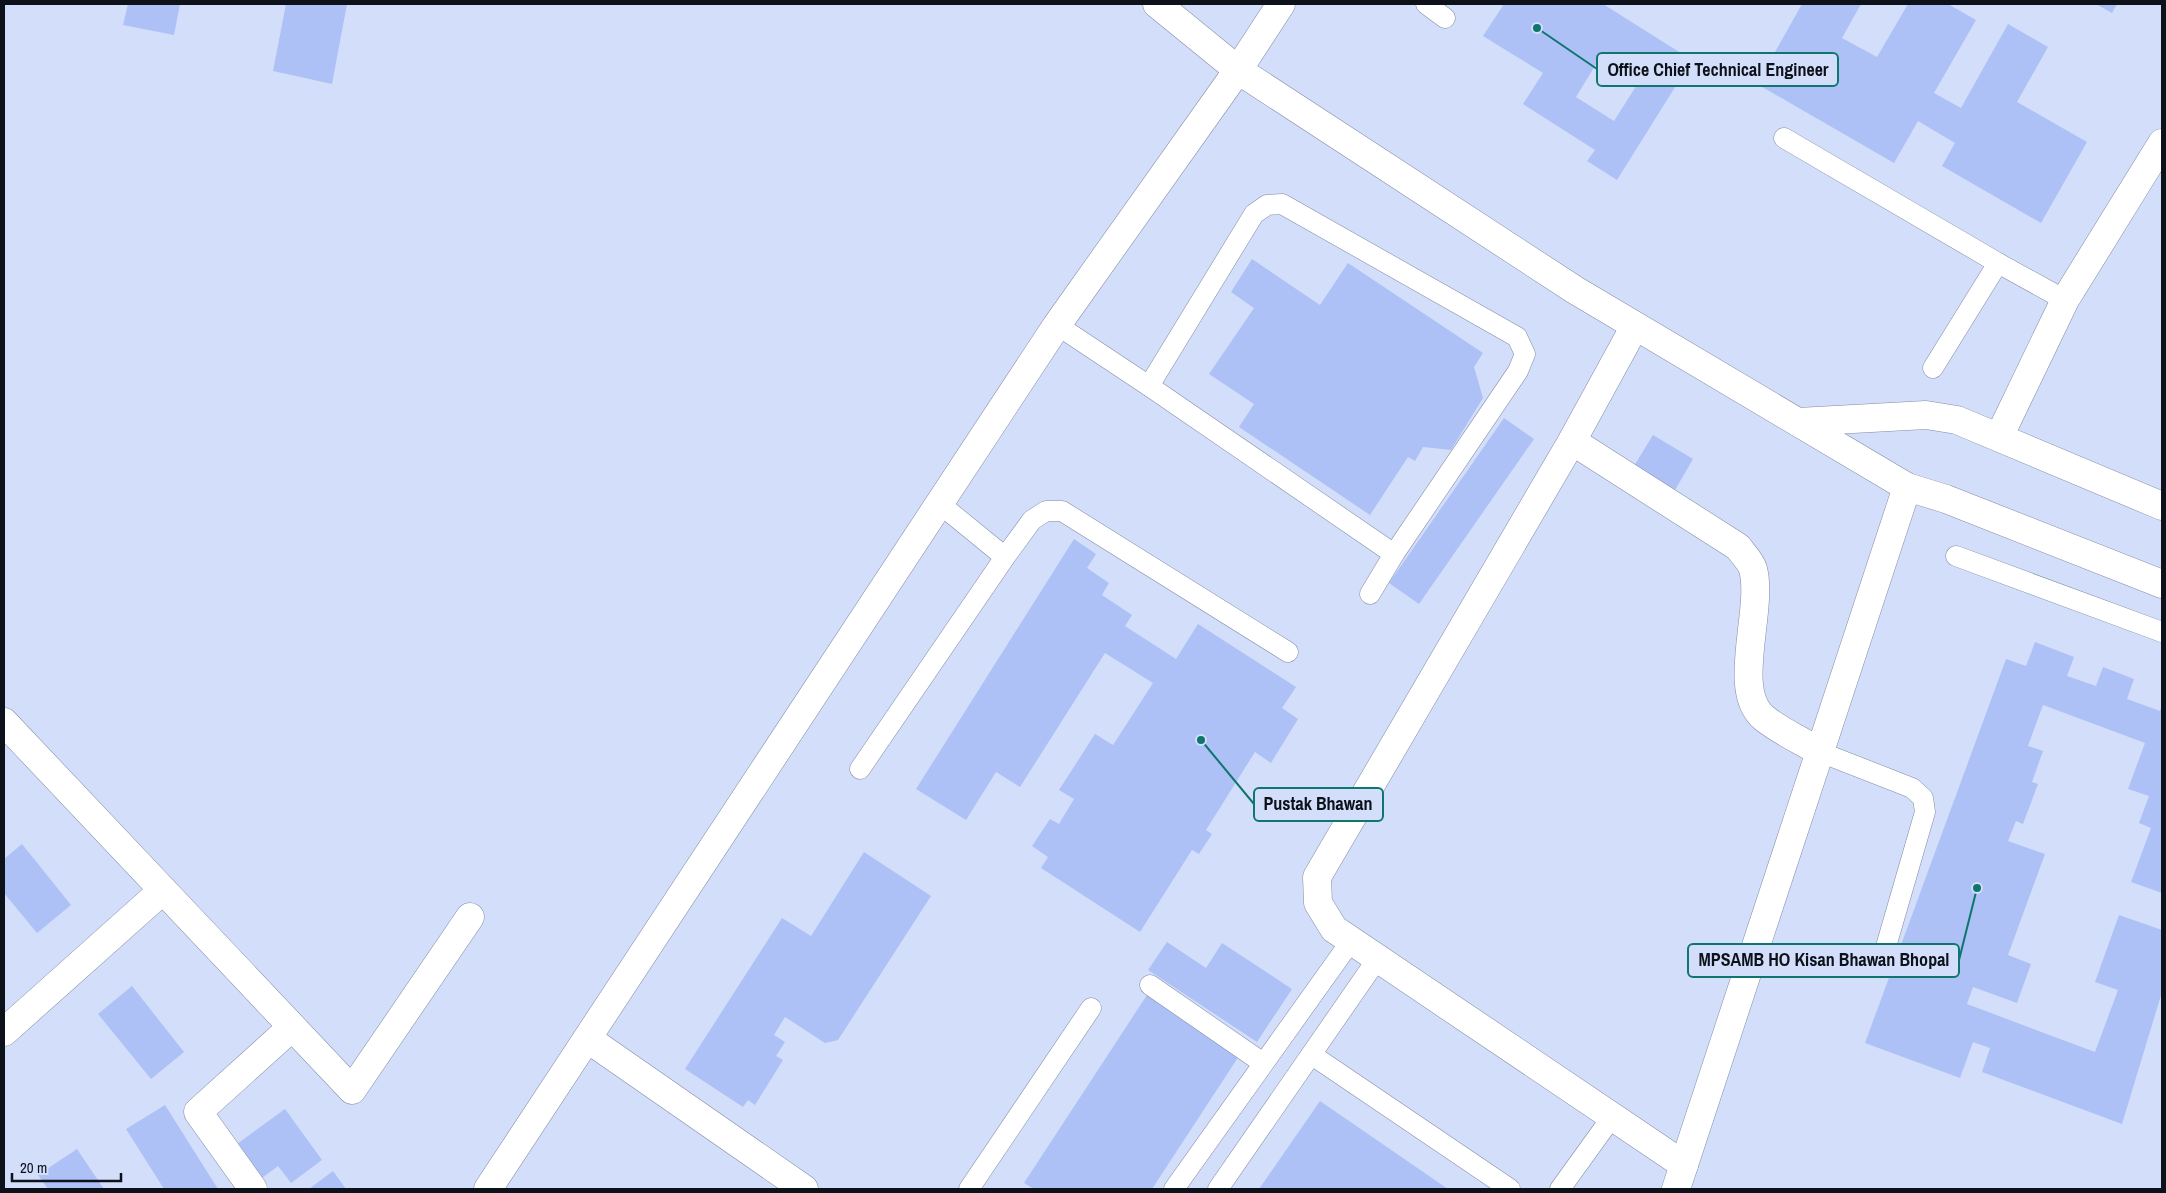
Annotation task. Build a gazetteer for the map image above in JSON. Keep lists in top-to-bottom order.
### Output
{
  "places": ["Office Chief Technical Engineer", "Pustak Bhawan", "MPSAMB HO Kisan Bhawan Bhopal"],
  "scale_bar": "20 m"
}
